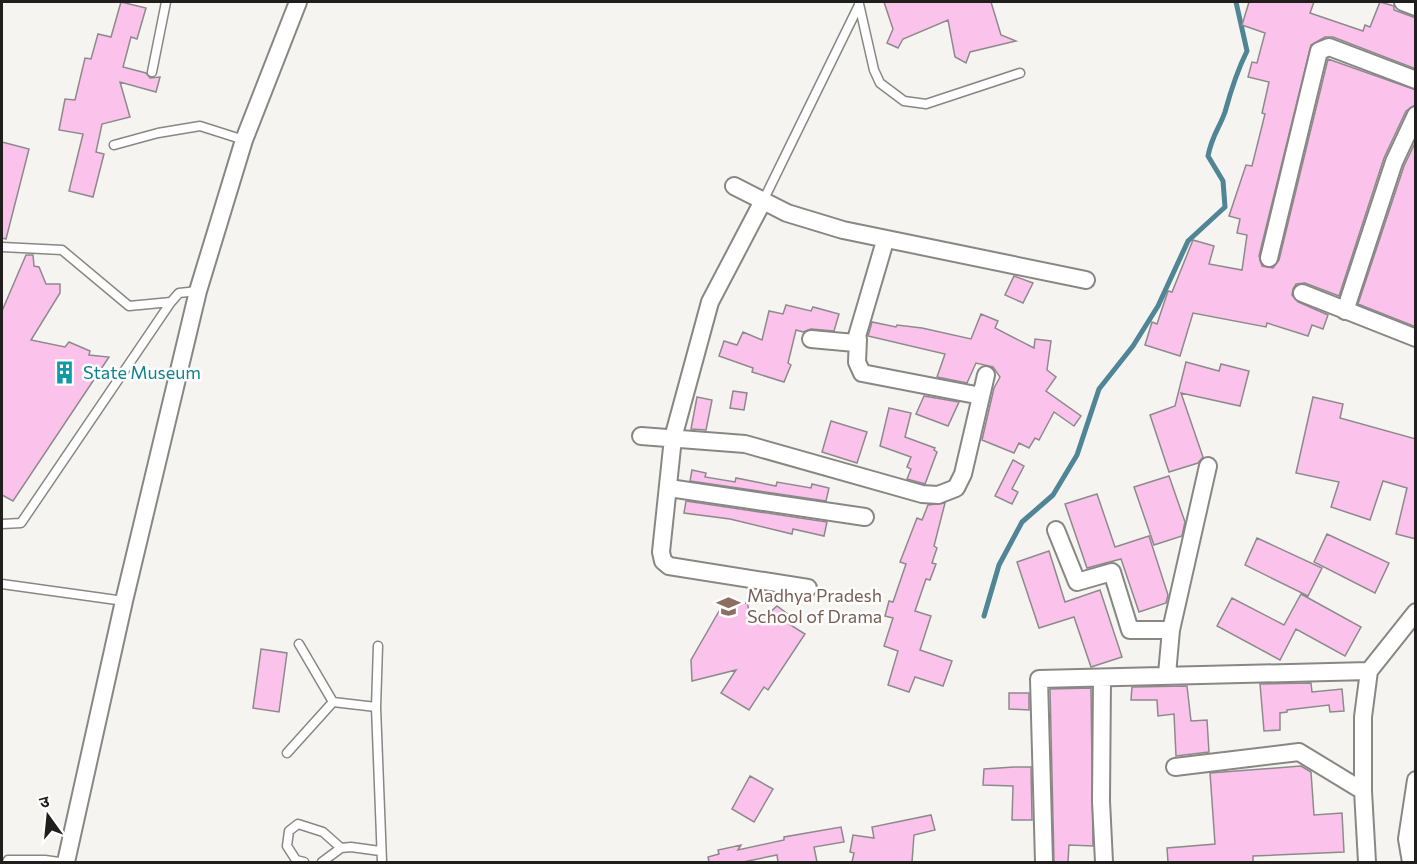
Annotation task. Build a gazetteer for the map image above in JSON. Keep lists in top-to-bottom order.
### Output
{
  "places": {
    "building": ["State Museum"],
    "school or university": ["Madhya Pradesh School of Drama"]
  },
  "north": "top"
}
